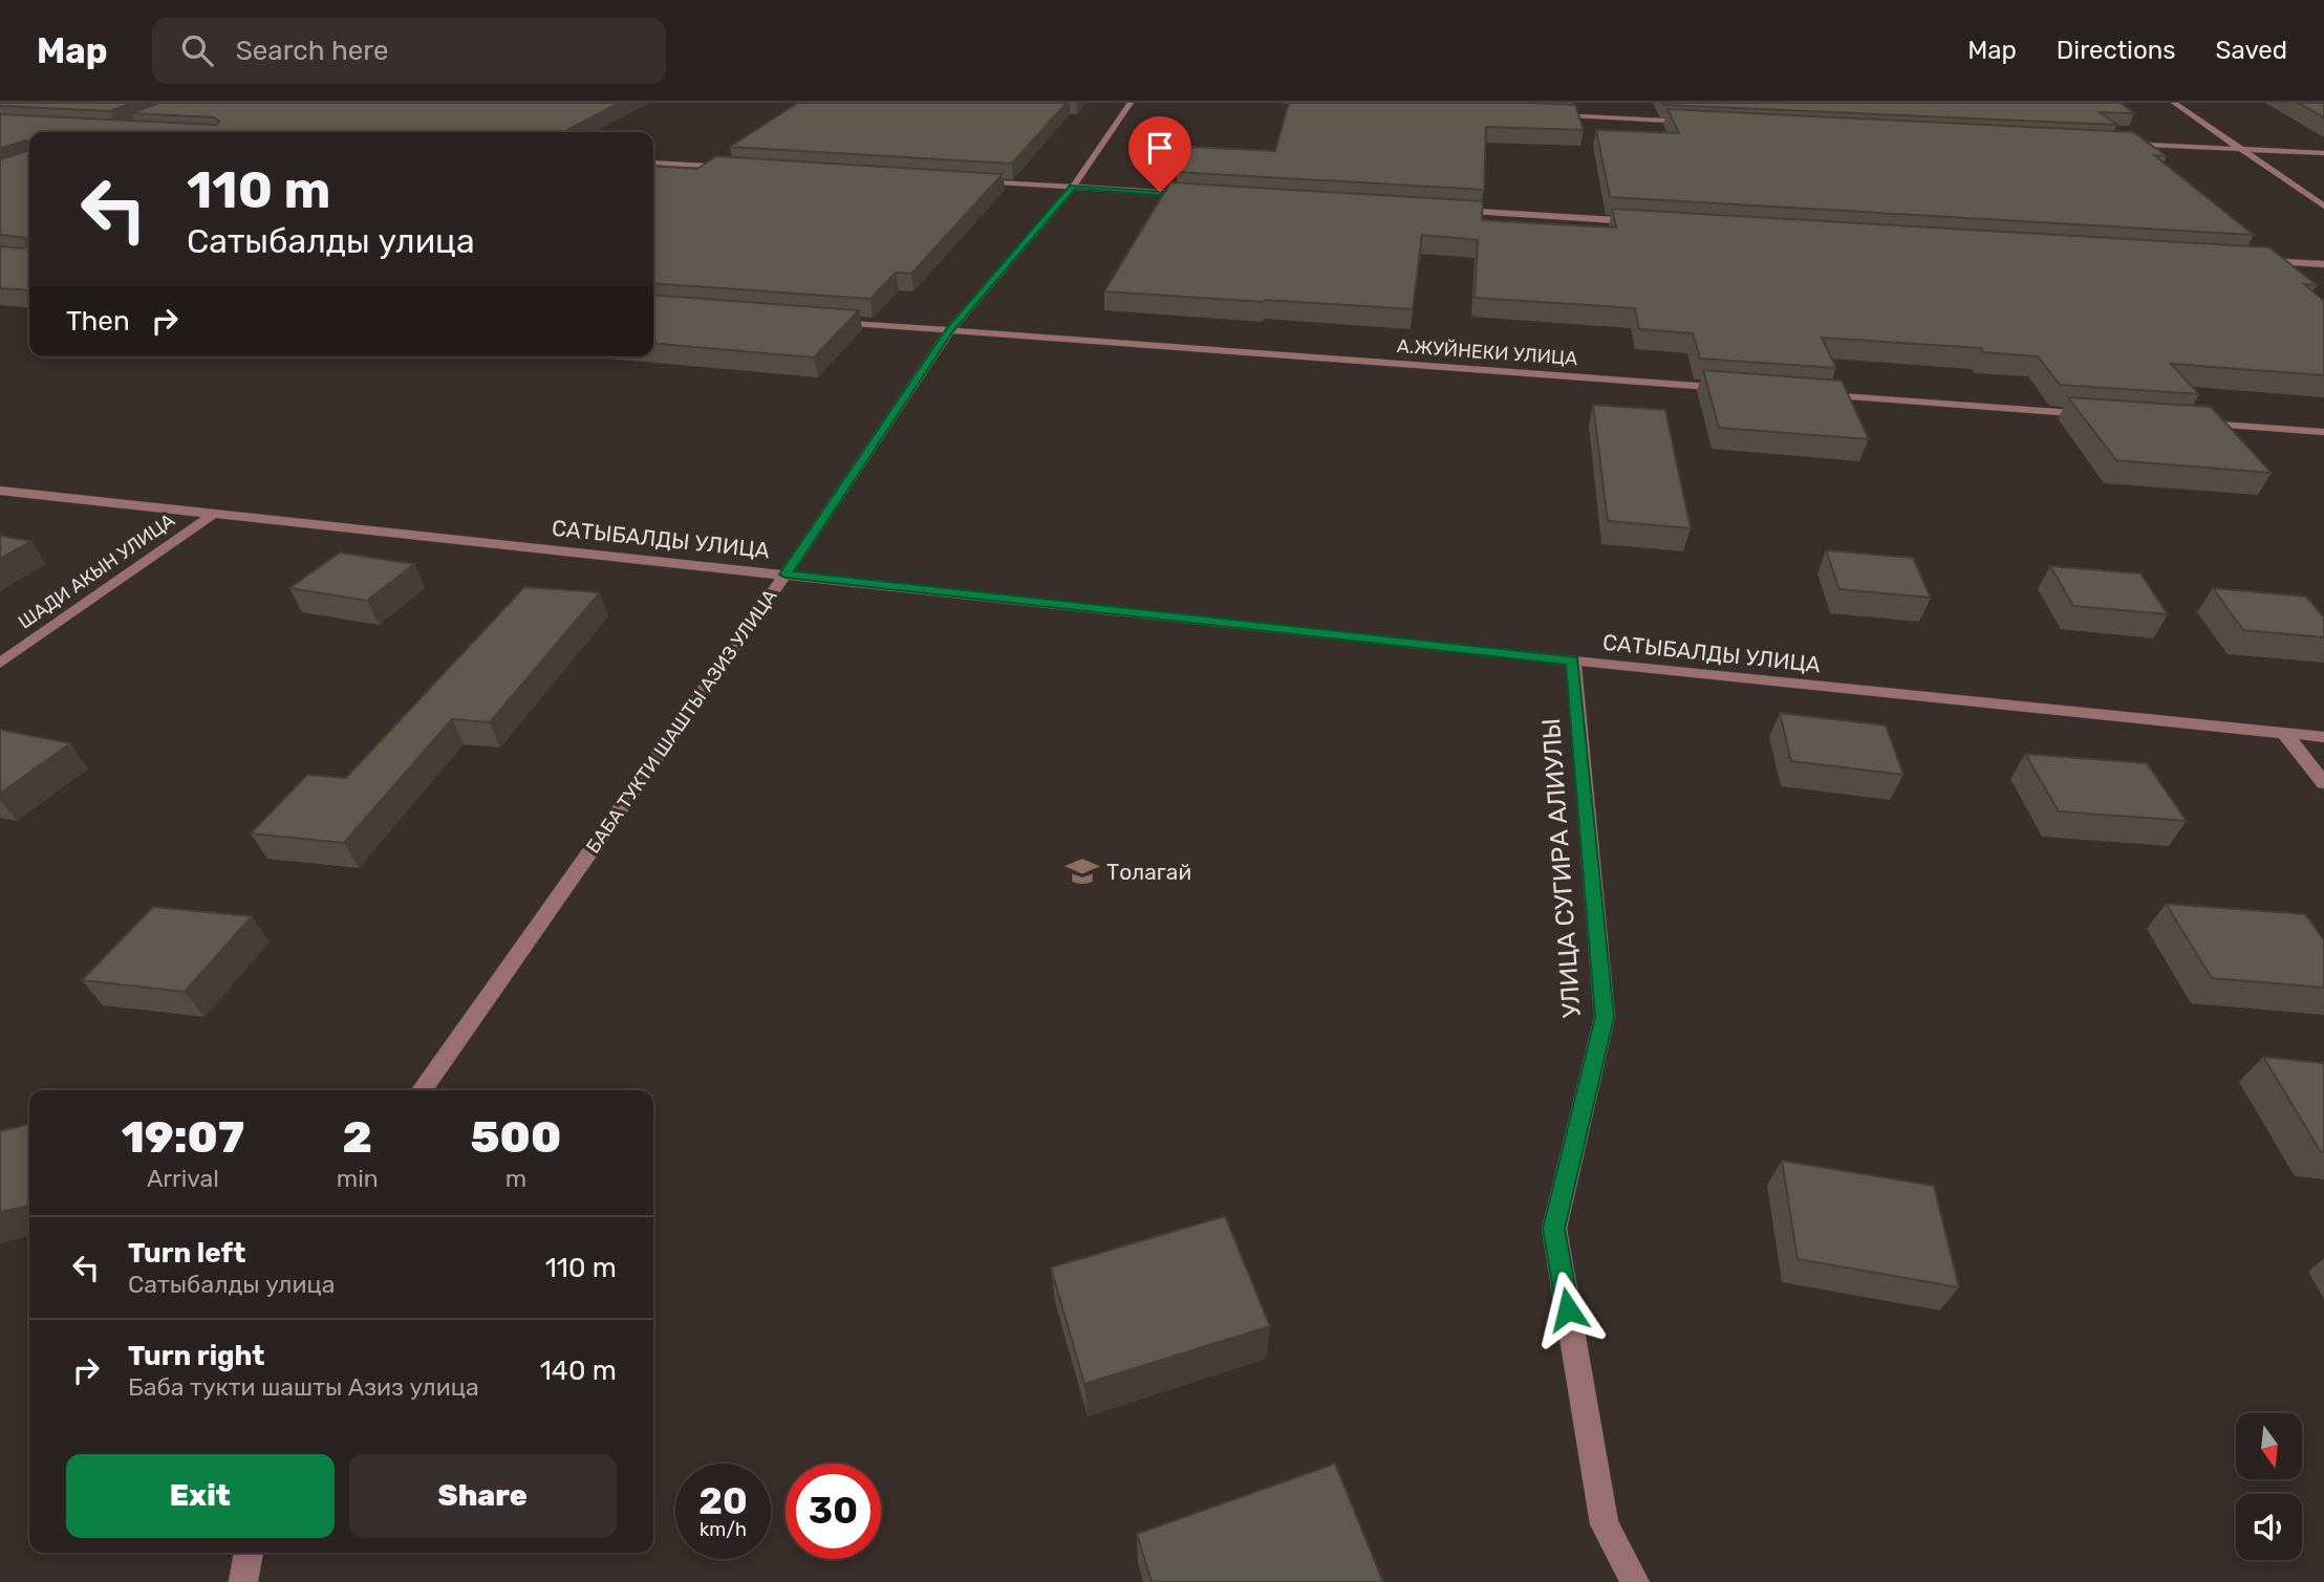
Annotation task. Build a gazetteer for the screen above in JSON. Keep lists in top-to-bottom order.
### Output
{
  "streets": {
    "street": [
      "А.ЖУЙНЕКИ УЛИЦА",
      "САТЫБАЛДЫ УЛИЦА",
      "ШАДИ АКЫН УЛИЦА",
      "БАБА ТУКТИ ШАШТЫ АЗИЗ УЛИЦА",
      "УЛИЦА СУГИРА АЛИУЛЫ"
    ]
  },
  "crossings": [
    ["А.ЖУЙНЕКИ УЛИЦА", "БАБА ТУКТИ ШАШТЫ АЗИЗ УЛИЦА"],
    ["САТЫБАЛДЫ УЛИЦА", "ШАДИ АКЫН УЛИЦА"],
    ["САТЫБАЛДЫ УЛИЦА", "БАБА ТУКТИ ШАШТЫ АЗИЗ УЛИЦА"],
    ["САТЫБАЛДЫ УЛИЦА", "УЛИЦА СУГИРА АЛИУЛЫ"]
  ],
  "places": {
    "school or university": ["Толагай"]
  },
  "north": "bottom",
  "page": {
    "header": "Map",
    "search": "Search here",
    "nav": ["Map", "Directions", "Saved"],
    "turn": ["110 m", "Сатыбалды улица"],
    "then": "Then",
    "eta": [
      "19:07",
      "Arrival",
      "2",
      "min",
      "500",
      "m"
    ],
    "list": [
      {
        "name": "Turn left",
        "note": "Сатыбалды улица",
        "value": "110 m"
      },
      {
        "name": "Turn right",
        "note": "Баба тукти шашты Азиз улица",
        "value": "140 m"
      }
    ],
    "buttons": ["Exit", "Share"],
    "speed": "20 km/h",
    "limit": "30"
  }
}
